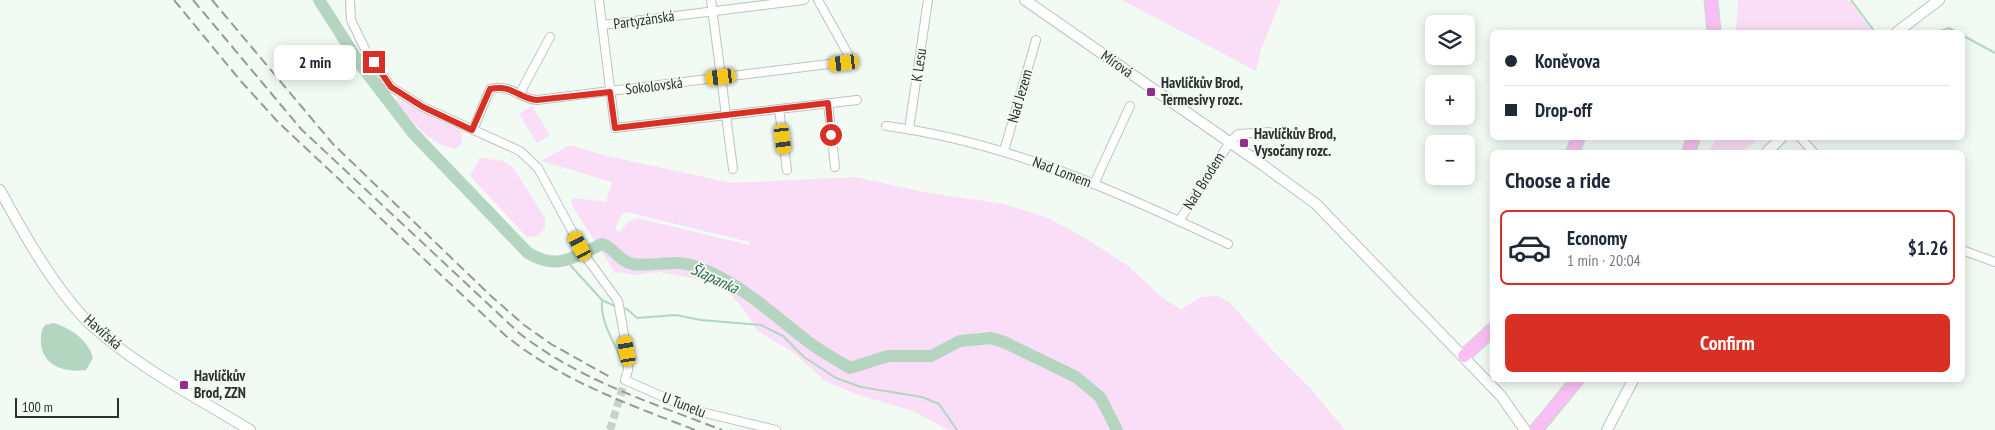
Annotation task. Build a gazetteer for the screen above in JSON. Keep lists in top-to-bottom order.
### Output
{
  "streets": {
    "street": [
      "Partyzánská",
      "Mírová",
      "K Lesu",
      "Sokolovská",
      "Nad Jezem",
      "Nad Lomem",
      "Nad Brodem",
      "Havířská",
      "U Tunelu"
    ]
  },
  "crossings": [
    ["Mírová", "Nad Brodem"],
    ["K Lesu", "Nad Lomem"],
    ["Sokolovská", "U Tunelu"],
    ["Nad Jezem", "Nad Lomem"],
    ["Nad Lomem", "Nad Brodem"]
  ],
  "water": ["Šlapanka"],
  "places": {
    "transit": ["Havlíčkův Brod, Termesivy rozc.", "Havlíčkův Brod, Vysočany rozc.", "Havlíčkův Brod, ZZN"]
  },
  "scale_bar": "100 m",
  "page": {
    "map_buttons": ["+", "−"],
    "banner": ["Koněvova", "Drop-off"],
    "bubble": "2 min",
    "heading": "Choose a ride",
    "list": [
      {
        "name": "Economy",
        "note": "1 min · 20:04",
        "value": "$1.26"
      }
    ],
    "buttons": "Confirm",
    "scale": "100 m"
  }
}
